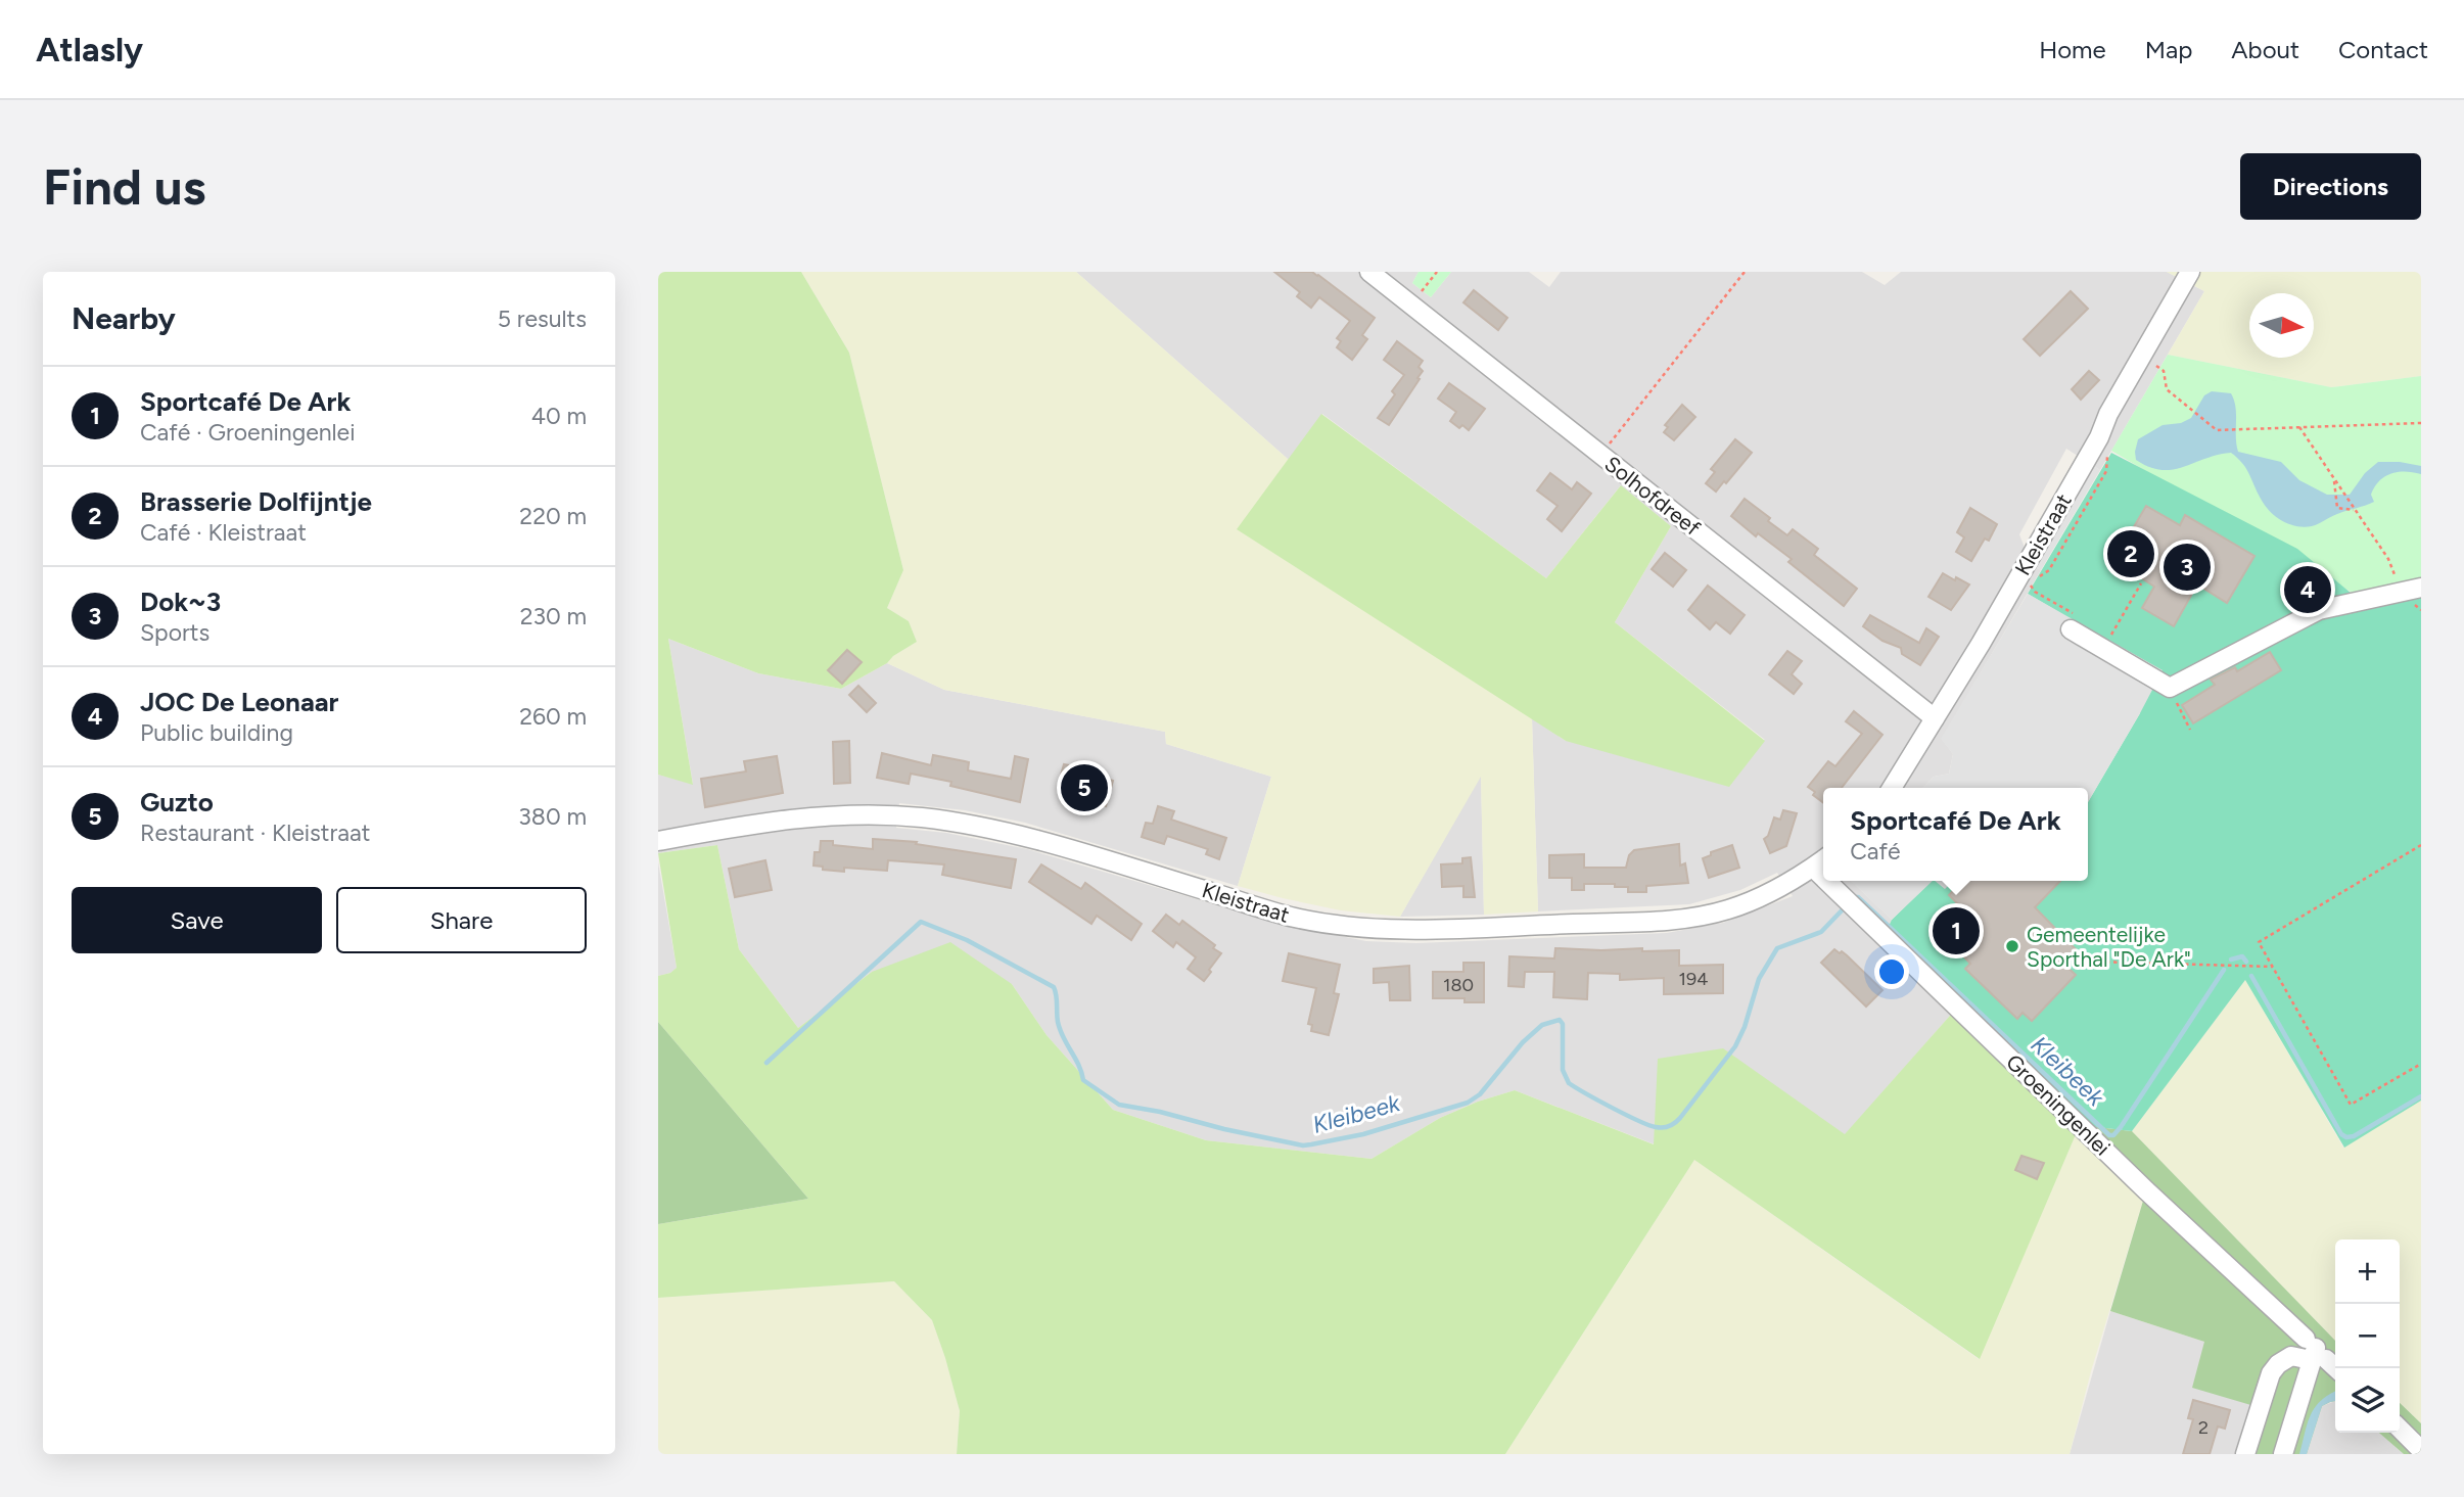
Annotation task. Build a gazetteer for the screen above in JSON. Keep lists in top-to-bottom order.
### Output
{
  "streets": {
    "street": ["Solhofdreef", "Kleistraat", "Groeningenlei"]
  },
  "crossings": [
    ["Solhofdreef", "Kleistraat"],
    ["Kleistraat", "Groeningenlei"]
  ],
  "water": ["Kleibeek"],
  "places": ["Gemeentelijke Sporthal \"De Ark\""],
  "house_numbers": ["194", "180", "2"],
  "north": "right",
  "page": {
    "header": "Atlasly",
    "nav": [
      "Home",
      "Map",
      "About",
      "Contact"
    ],
    "buttons": [
      "Directions",
      ["Save", "Share"]
    ],
    "title": "Find us",
    "heading": ["Nearby", "5 results"],
    "list": [
      {
        "mark": "1",
        "name": "Sportcafé De Ark",
        "note": "Café · Groeningenlei",
        "value": "40 m"
      },
      {
        "mark": "2",
        "name": "Brasserie Dolfijntje",
        "note": "Café · Kleistraat",
        "value": "220 m"
      },
      {
        "mark": "3",
        "name": "Dok~3",
        "note": "Sports",
        "value": "230 m"
      },
      {
        "mark": "4",
        "name": "JOC De Leonaar",
        "note": "Public building",
        "value": "260 m"
      },
      {
        "mark": "5",
        "name": "Guzto",
        "note": "Restaurant · Kleistraat",
        "value": "380 m"
      }
    ],
    "pins": [
      "2",
      "3",
      "4",
      "5",
      "1"
    ],
    "popup": ["Sportcafé De Ark", "Café"],
    "map_buttons": ["+", "−"]
  }
}
